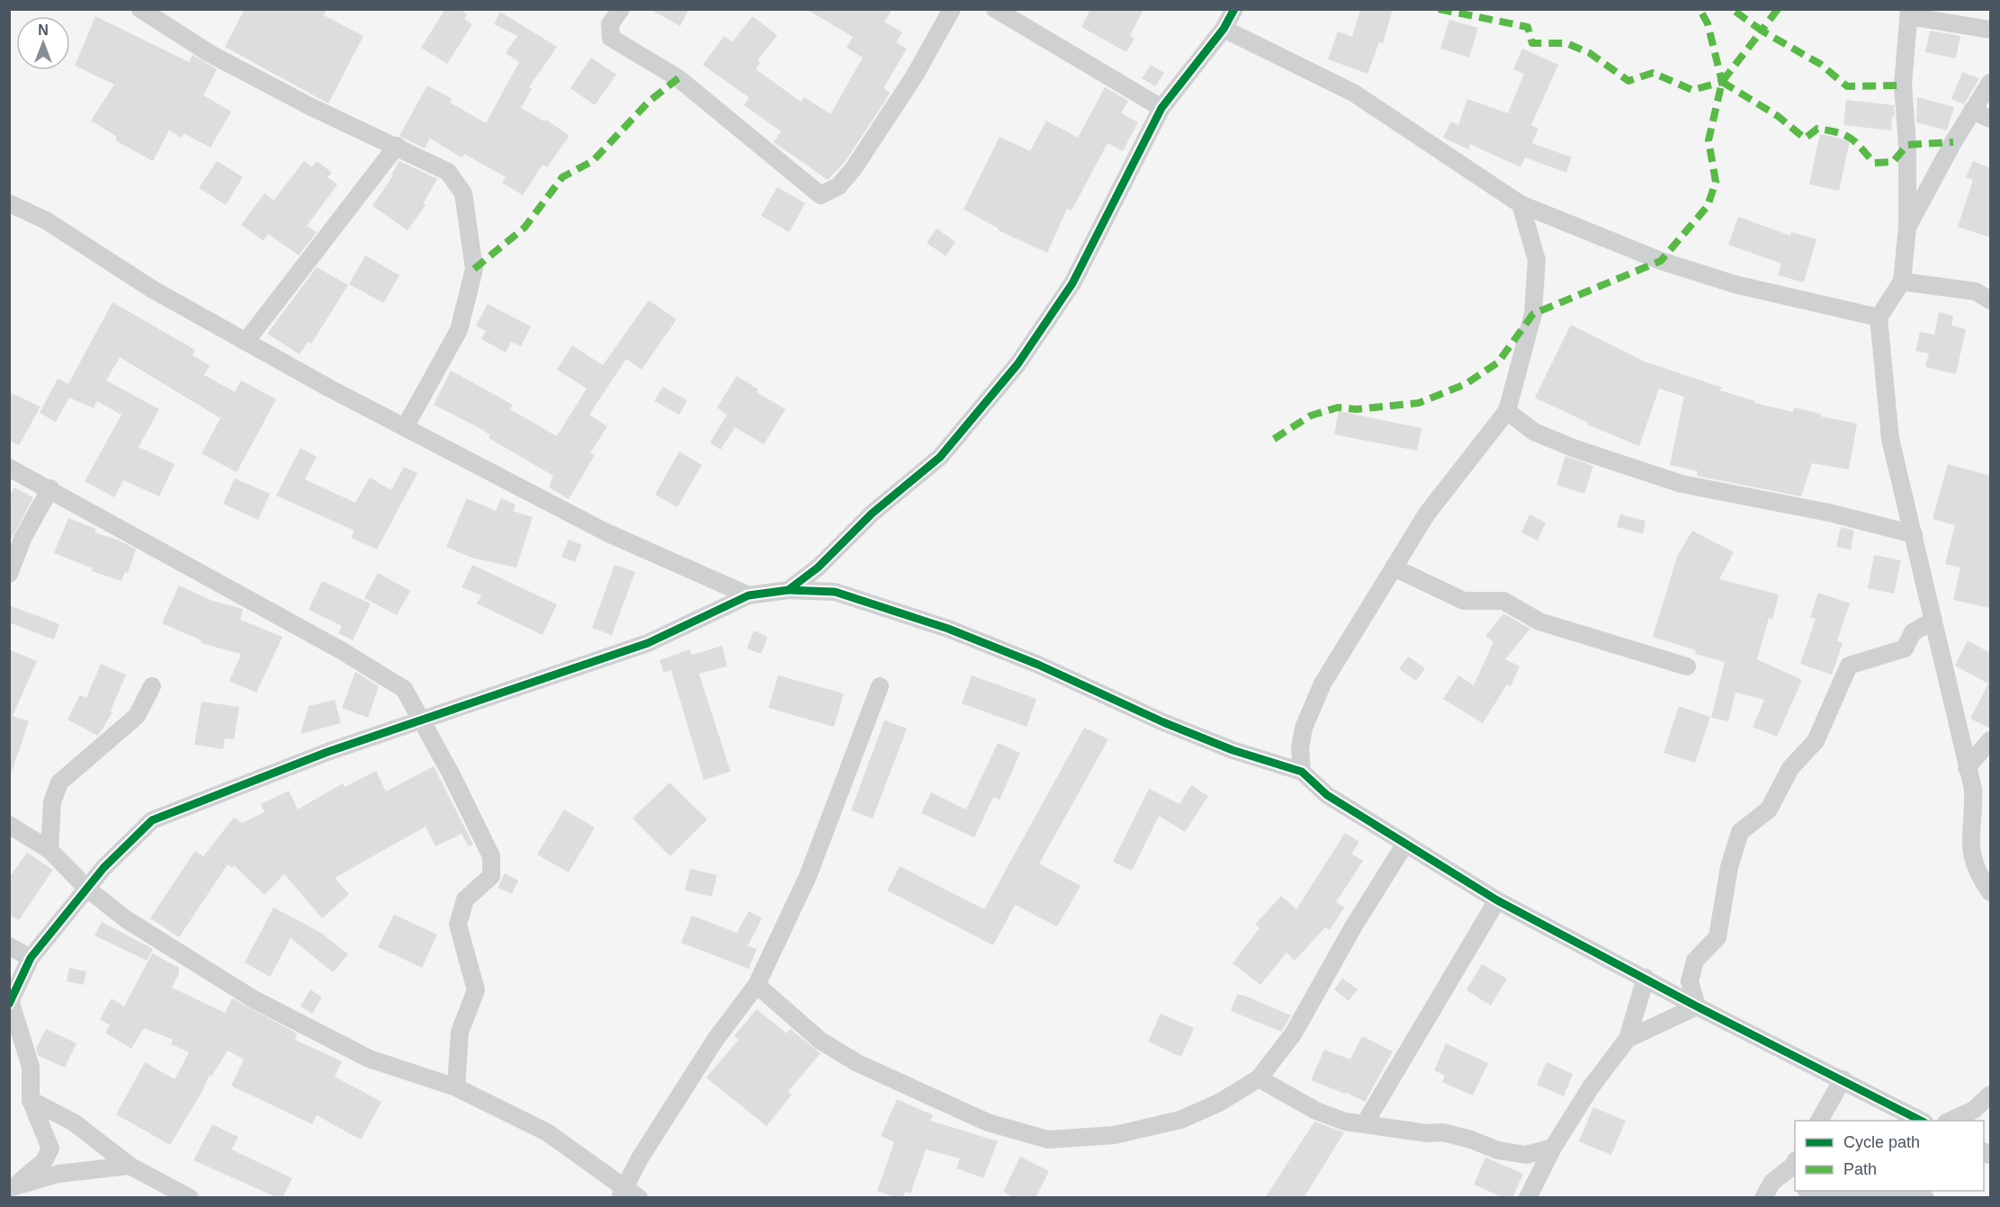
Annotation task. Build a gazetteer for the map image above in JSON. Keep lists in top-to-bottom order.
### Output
{
  "legend": ["Cycle path", "Path"],
  "north": "top"
}
